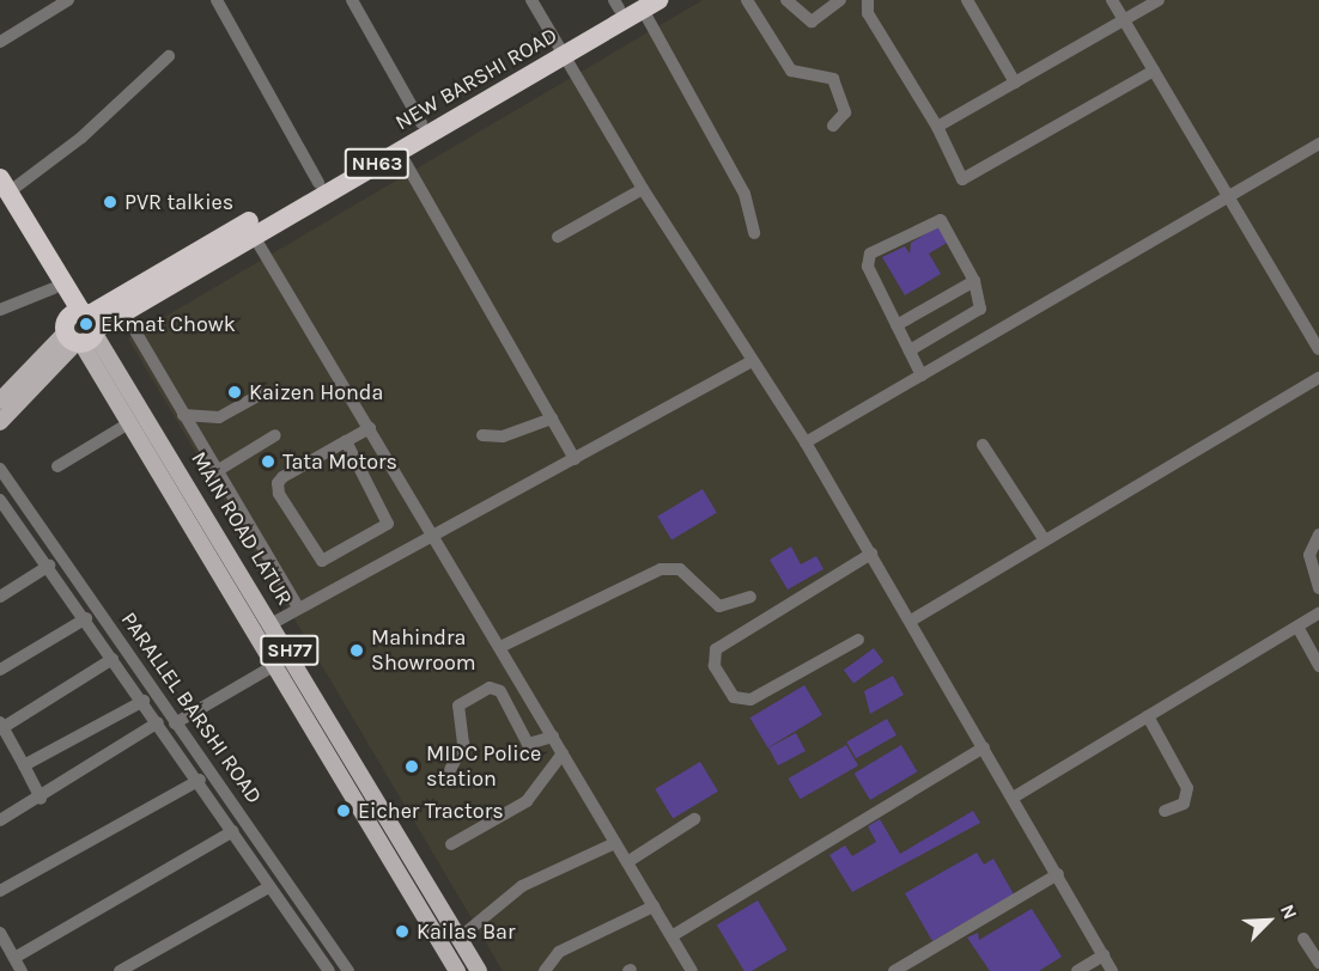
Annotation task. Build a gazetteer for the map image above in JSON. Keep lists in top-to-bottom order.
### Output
{
  "streets": {
    "highway": ["NEW BARSHI ROAD", "NH63"],
    "main road": ["MAIN ROAD LATUR", "SH77"],
    "street": ["PARALLEL BARSHI ROAD"]
  },
  "crossings": [
    ["NEW BARSHI ROAD", "MAIN ROAD LATUR"]
  ],
  "places": [
    "PVR talkies",
    "Ekmat Chowk",
    "Kaizen Honda",
    "Tata Motors",
    "Mahindra Showroom",
    "MIDC Police station",
    "Eicher Tractors",
    "Kailas Bar"
  ],
  "north": "top right"
}
